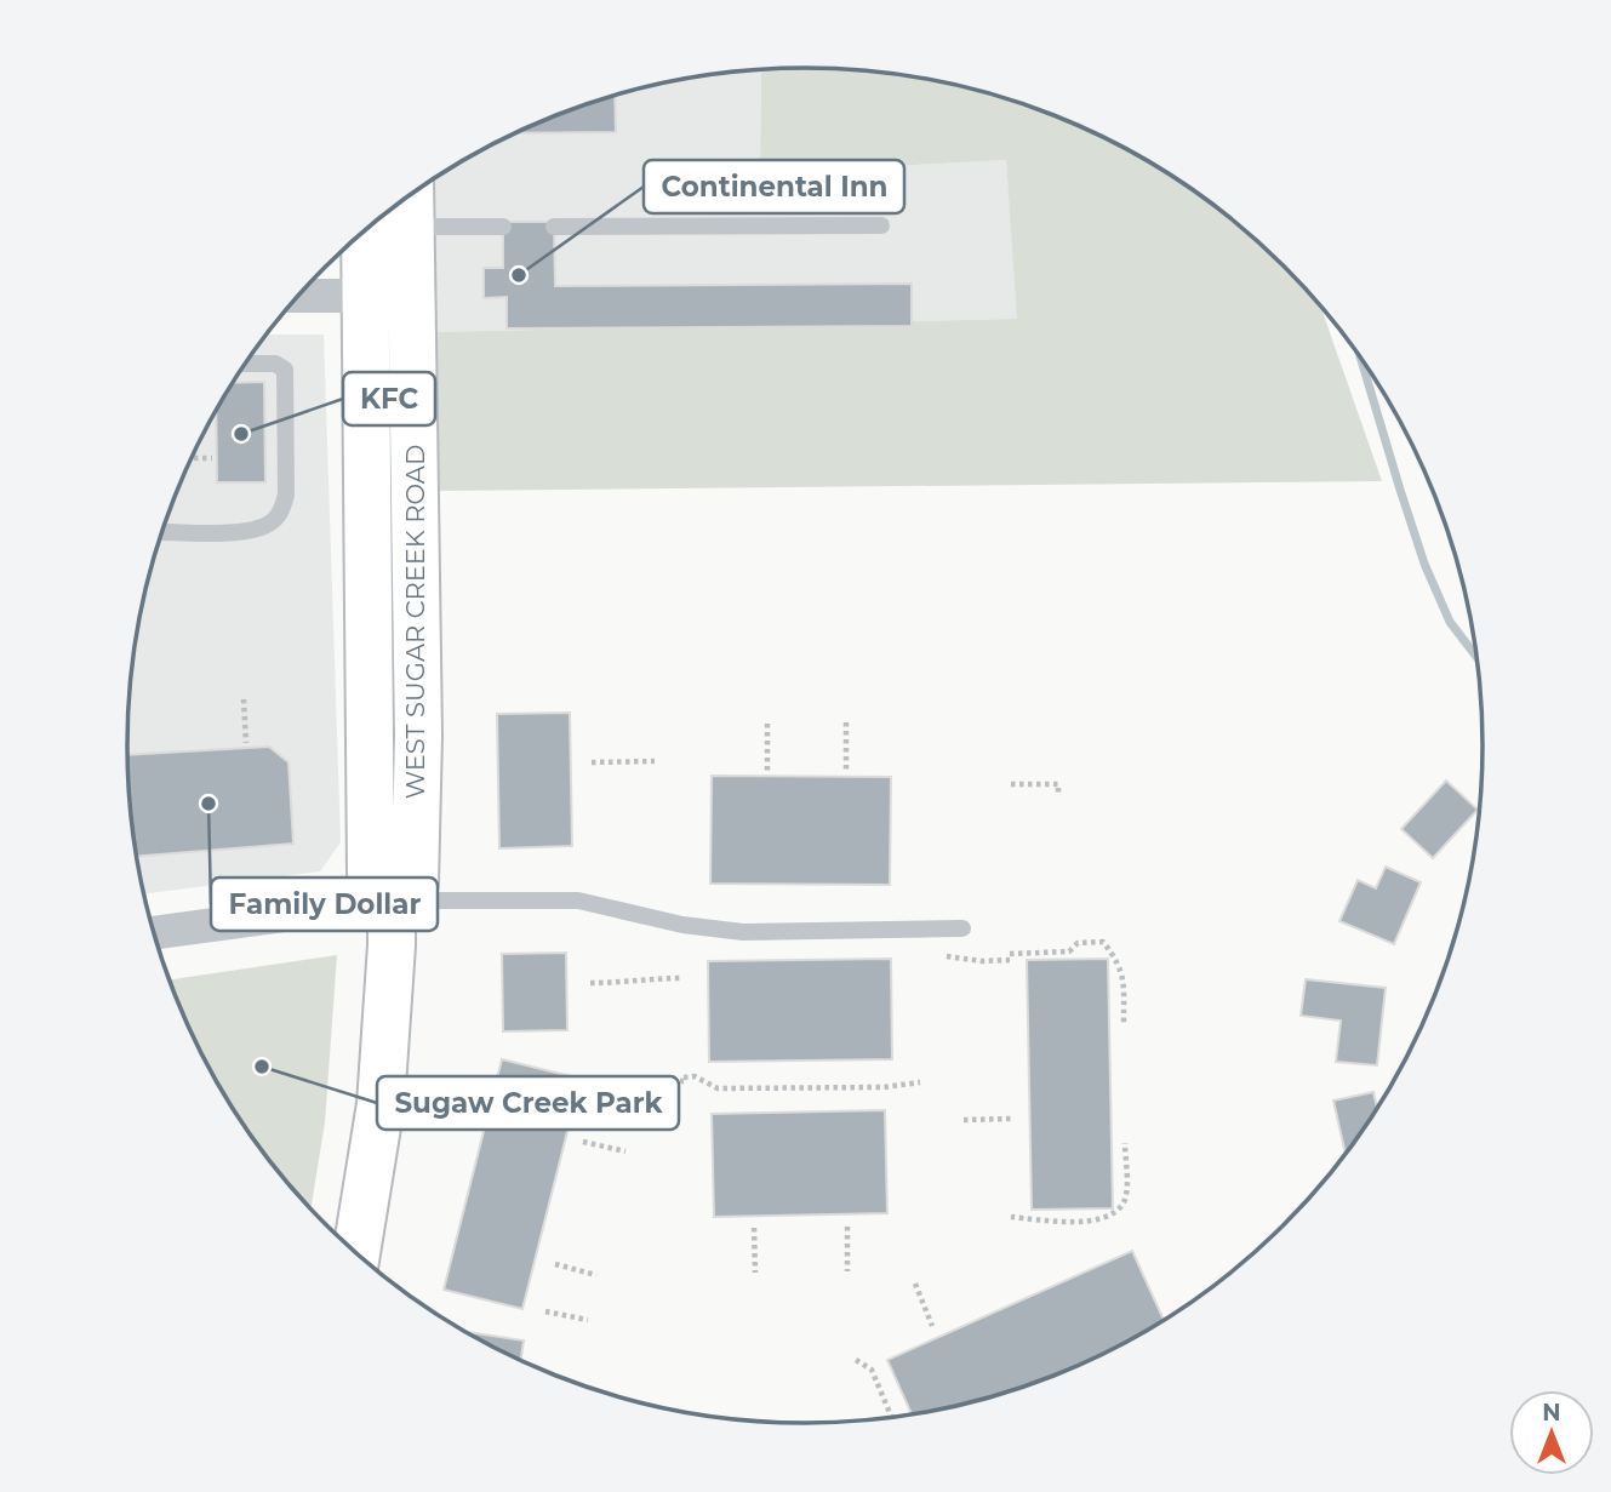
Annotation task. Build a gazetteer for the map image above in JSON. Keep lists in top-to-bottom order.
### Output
{
  "streets": {
    "main road": ["WEST SUGAR CREEK ROAD"]
  },
  "places": [
    "Continental Inn",
    "KFC",
    "Family Dollar",
    "Sugaw Creek Park"
  ],
  "north": "top"
}
